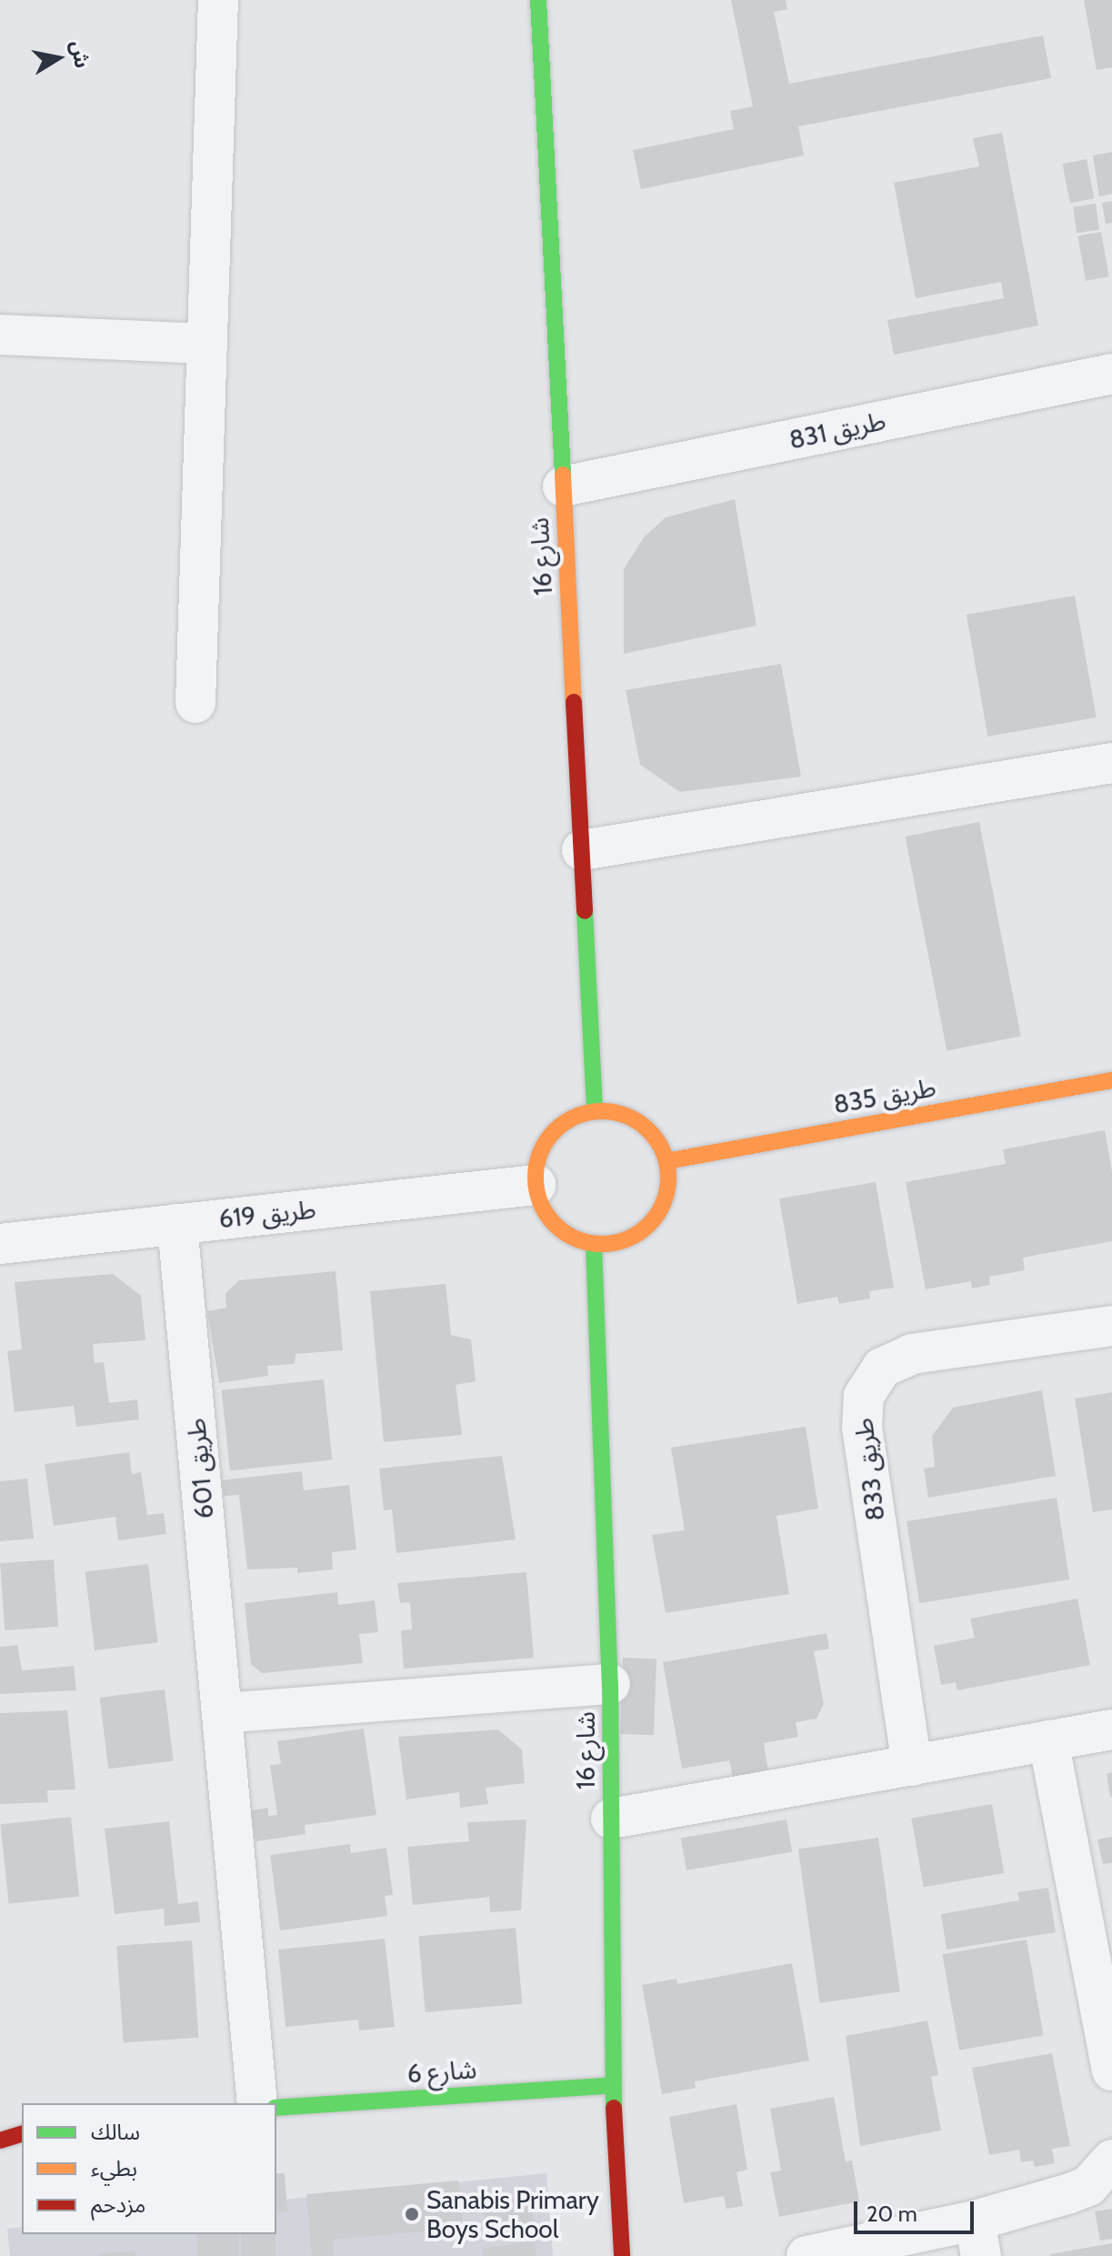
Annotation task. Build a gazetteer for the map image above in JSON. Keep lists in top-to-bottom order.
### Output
{
  "streets": {
    "street": [
      "طريق 831",
      "شارع 16",
      "طريق 835",
      "طريق 619",
      "طريق 601",
      "طريق 833",
      "شارع 6"
    ]
  },
  "crossings": [
    ["طريق 831", "شارع 16"],
    ["شارع 16", "طريق 835"],
    ["شارع 16", "طريق 619"],
    ["شارع 16", "شارع 6"],
    ["طريق 835", "طريق 619"],
    ["طريق 619", "طريق 601"]
  ],
  "places": ["Sanabis Primary Boys School"],
  "legend": ["سالك", "بطيء", "مزدحم"],
  "scale_bar": "20 m",
  "north": "right"
}
